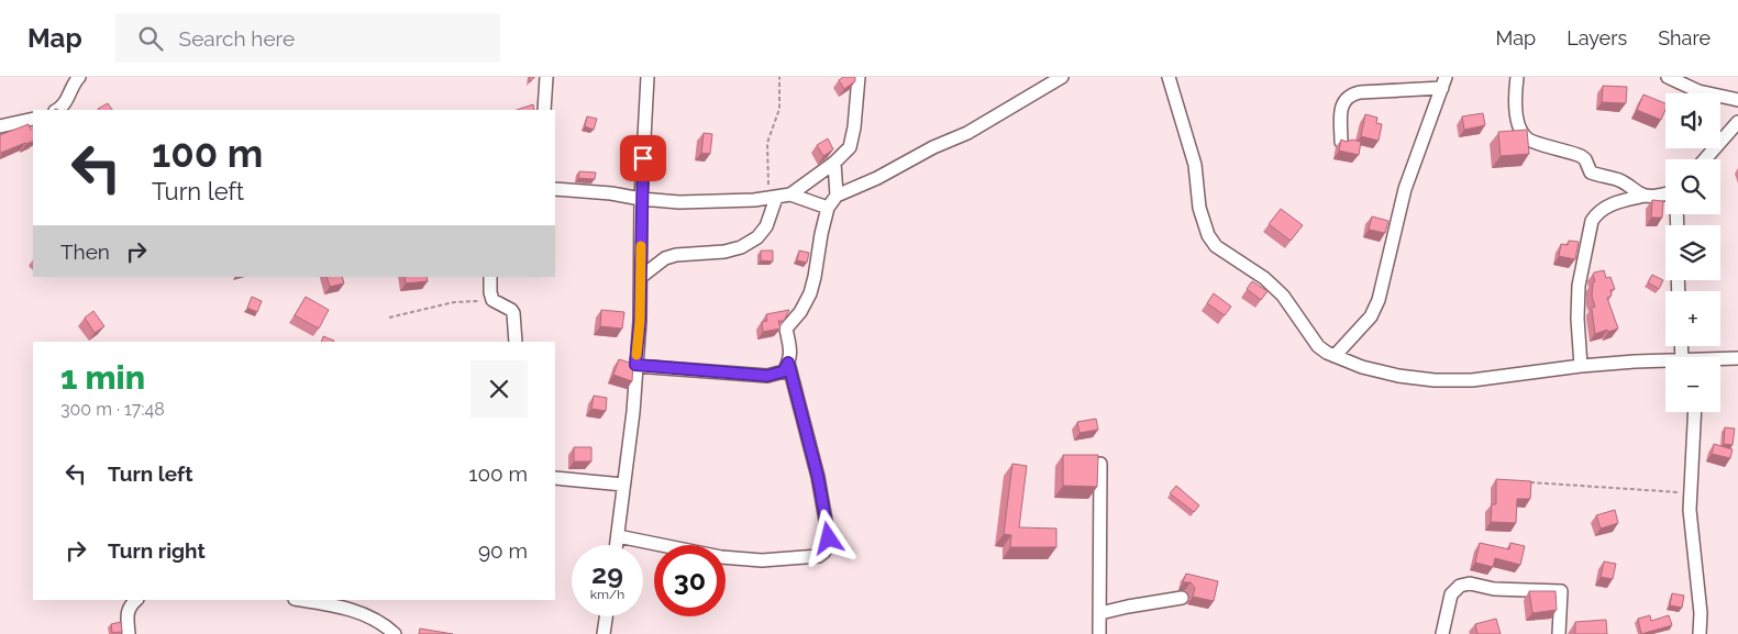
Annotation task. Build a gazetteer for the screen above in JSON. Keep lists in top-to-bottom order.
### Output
{
  "page": {
    "header": "Map",
    "search": "Search here",
    "nav": ["Map", "Layers", "Share"],
    "map_buttons": ["+", "−"],
    "turn": ["100 m", "Turn left"],
    "then": "Then",
    "heading": ["1 min", "300 m · 17:48"],
    "list": [
      {
        "name": "Turn left",
        "value": "100 m"
      },
      {
        "name": "Turn right",
        "value": "90 m"
      }
    ],
    "speed": "29 km/h",
    "limit": "30"
  }
}
